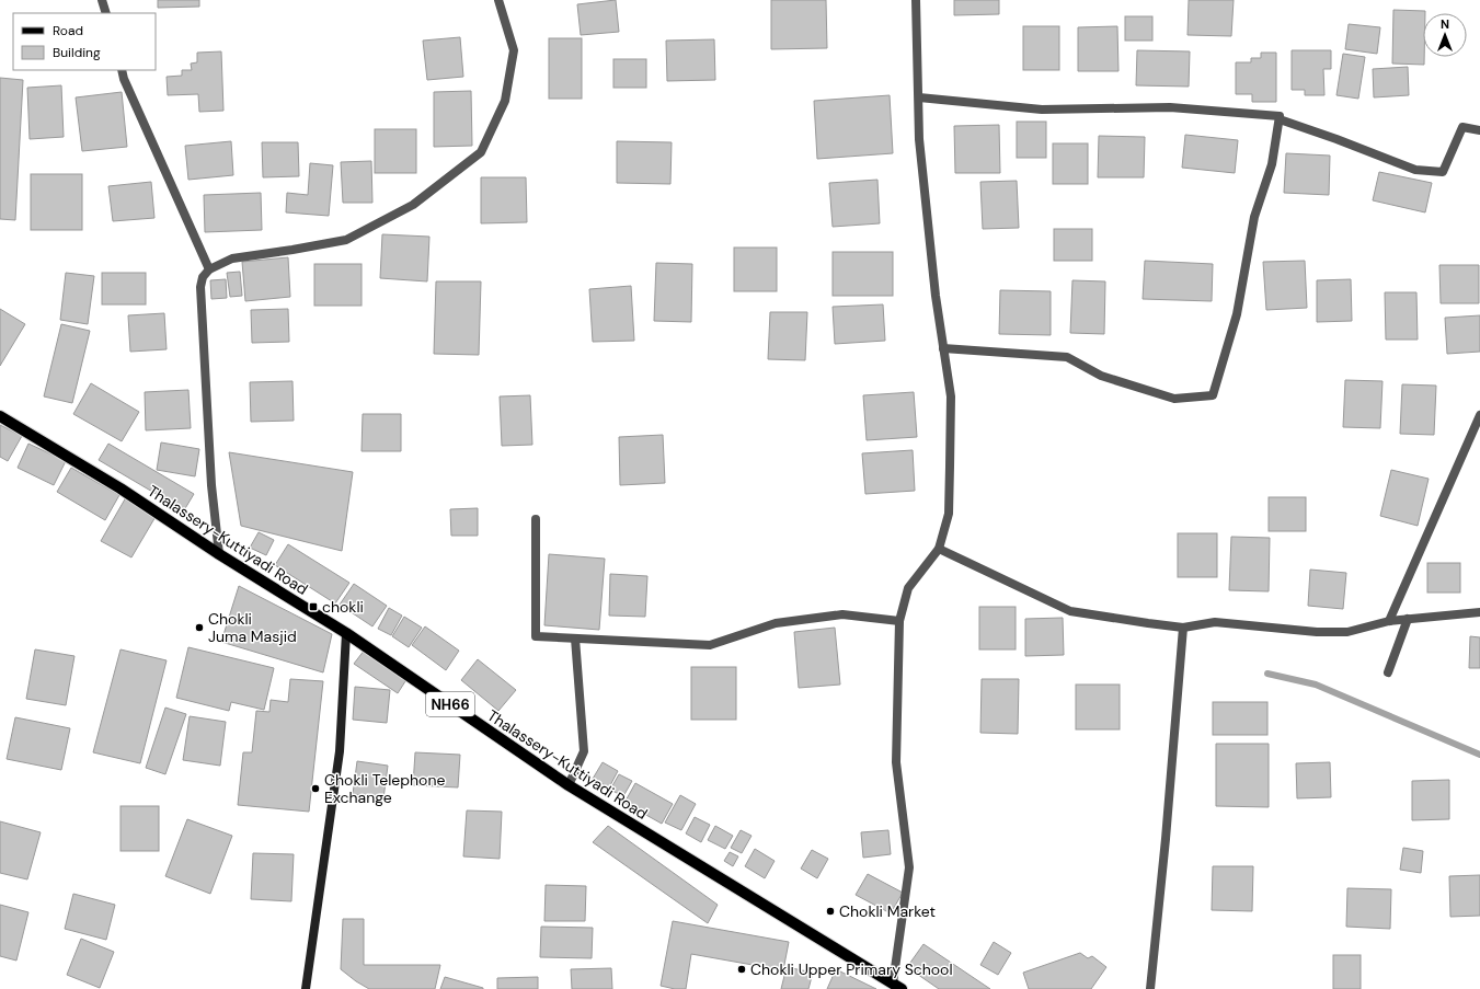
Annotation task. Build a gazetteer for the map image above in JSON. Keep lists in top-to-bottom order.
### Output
{
  "streets": {
    "main road": ["Thalassery-Kuttiyadi Road", "NH66"]
  },
  "places": {
    "transit": ["chokli"],
    "other": [
      "Chokli Juma Masjid",
      "Chokli Telephone Exchange",
      "Chokli Market",
      "Chokli Upper Primary School"
    ]
  },
  "legend": ["Road", "Building"],
  "north": "top"
}
